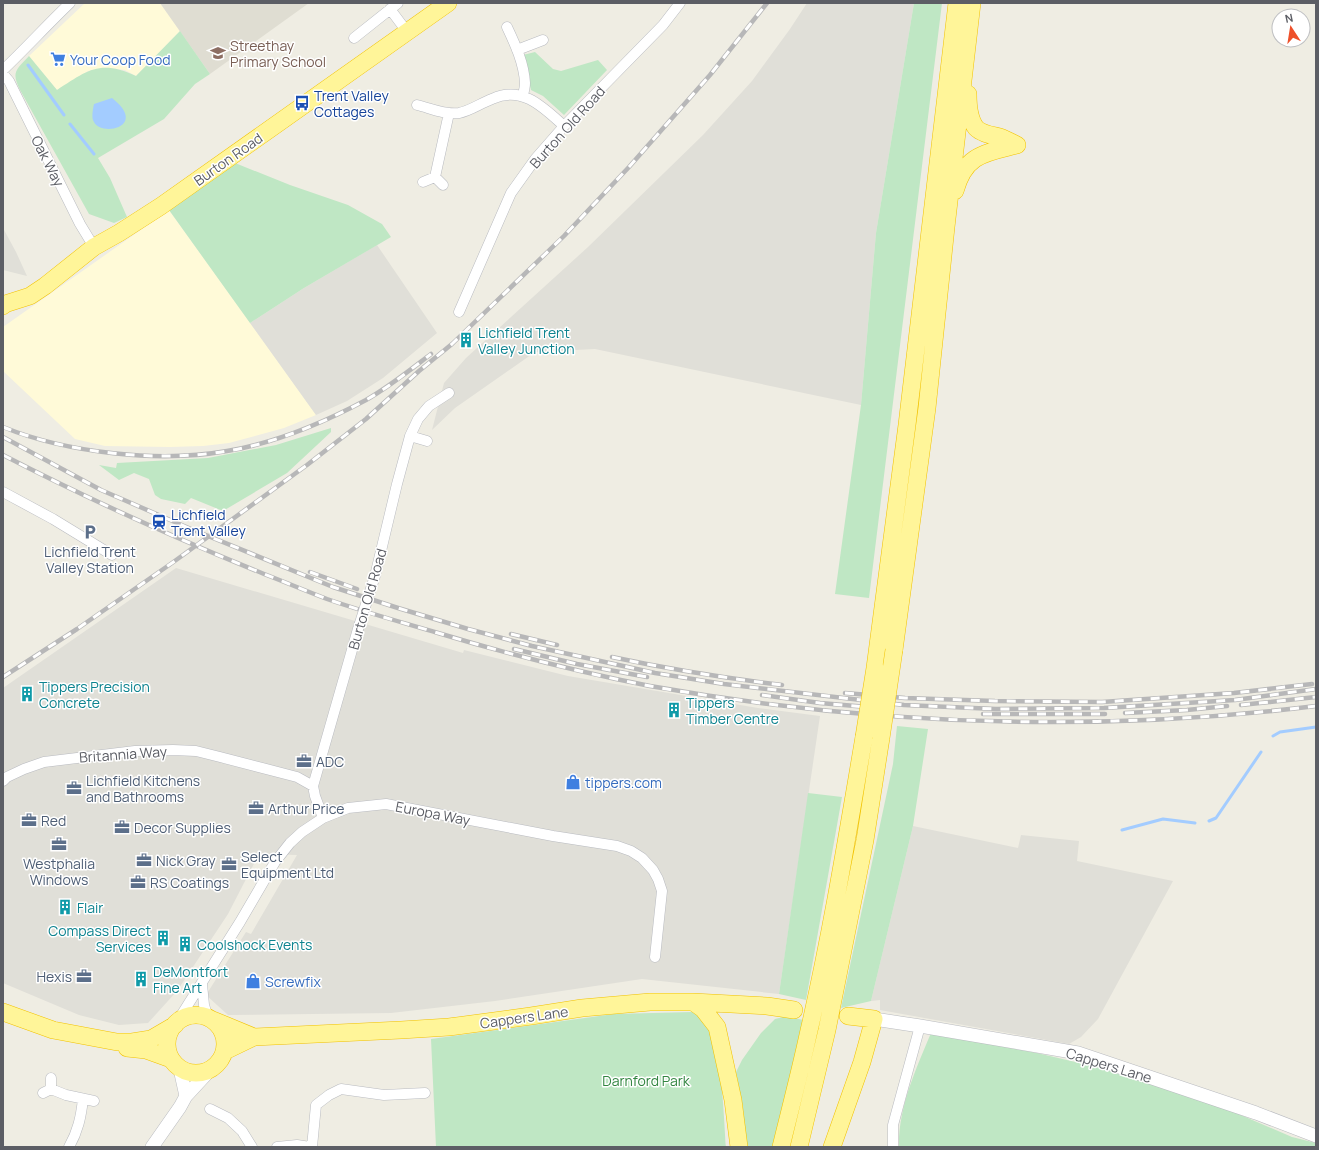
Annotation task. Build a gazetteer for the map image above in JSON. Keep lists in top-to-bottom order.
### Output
{
  "streets": {
    "highway": ["Burton Road", "Cappers Lane"],
    "street": [
      "Burton Old Road",
      "Oak Way",
      "Britannia Way",
      "Europa Way"
    ]
  },
  "crossings": [
    ["Burton Old Road", "Britannia Way"],
    ["Burton Road", "Oak Way"],
    ["Europa Way", "Cappers Lane"]
  ],
  "parks": ["Darnford Park"],
  "places": {
    "school or university": ["Streethay Primary School"],
    "supermarket": ["Your Coop Food"],
    "bus stop": ["Trent Valley Cottages"],
    "building": [
      "Lichfield Trent Valley Junction",
      "Tippers Precision Concrete",
      "Tippers Timber Centre",
      "Flair",
      "Compass Direct Services",
      "Coolshock Events",
      "DeMontfort Fine Art"
    ],
    "station": ["Lichfield Trent Valley"],
    "parking": ["Lichfield Trent Valley Station"],
    "office": [
      "ADC",
      "Lichfield Kitchens and Bathrooms",
      "Arthur Price",
      "Red",
      "Decor Supplies",
      "Westphalia Windows",
      "Nick Gray",
      "Select Equipment Ltd",
      "RS Coatings",
      "Hexis"
    ],
    "shop": ["tippers.com", "Screwfix"]
  },
  "north": "top"
}
